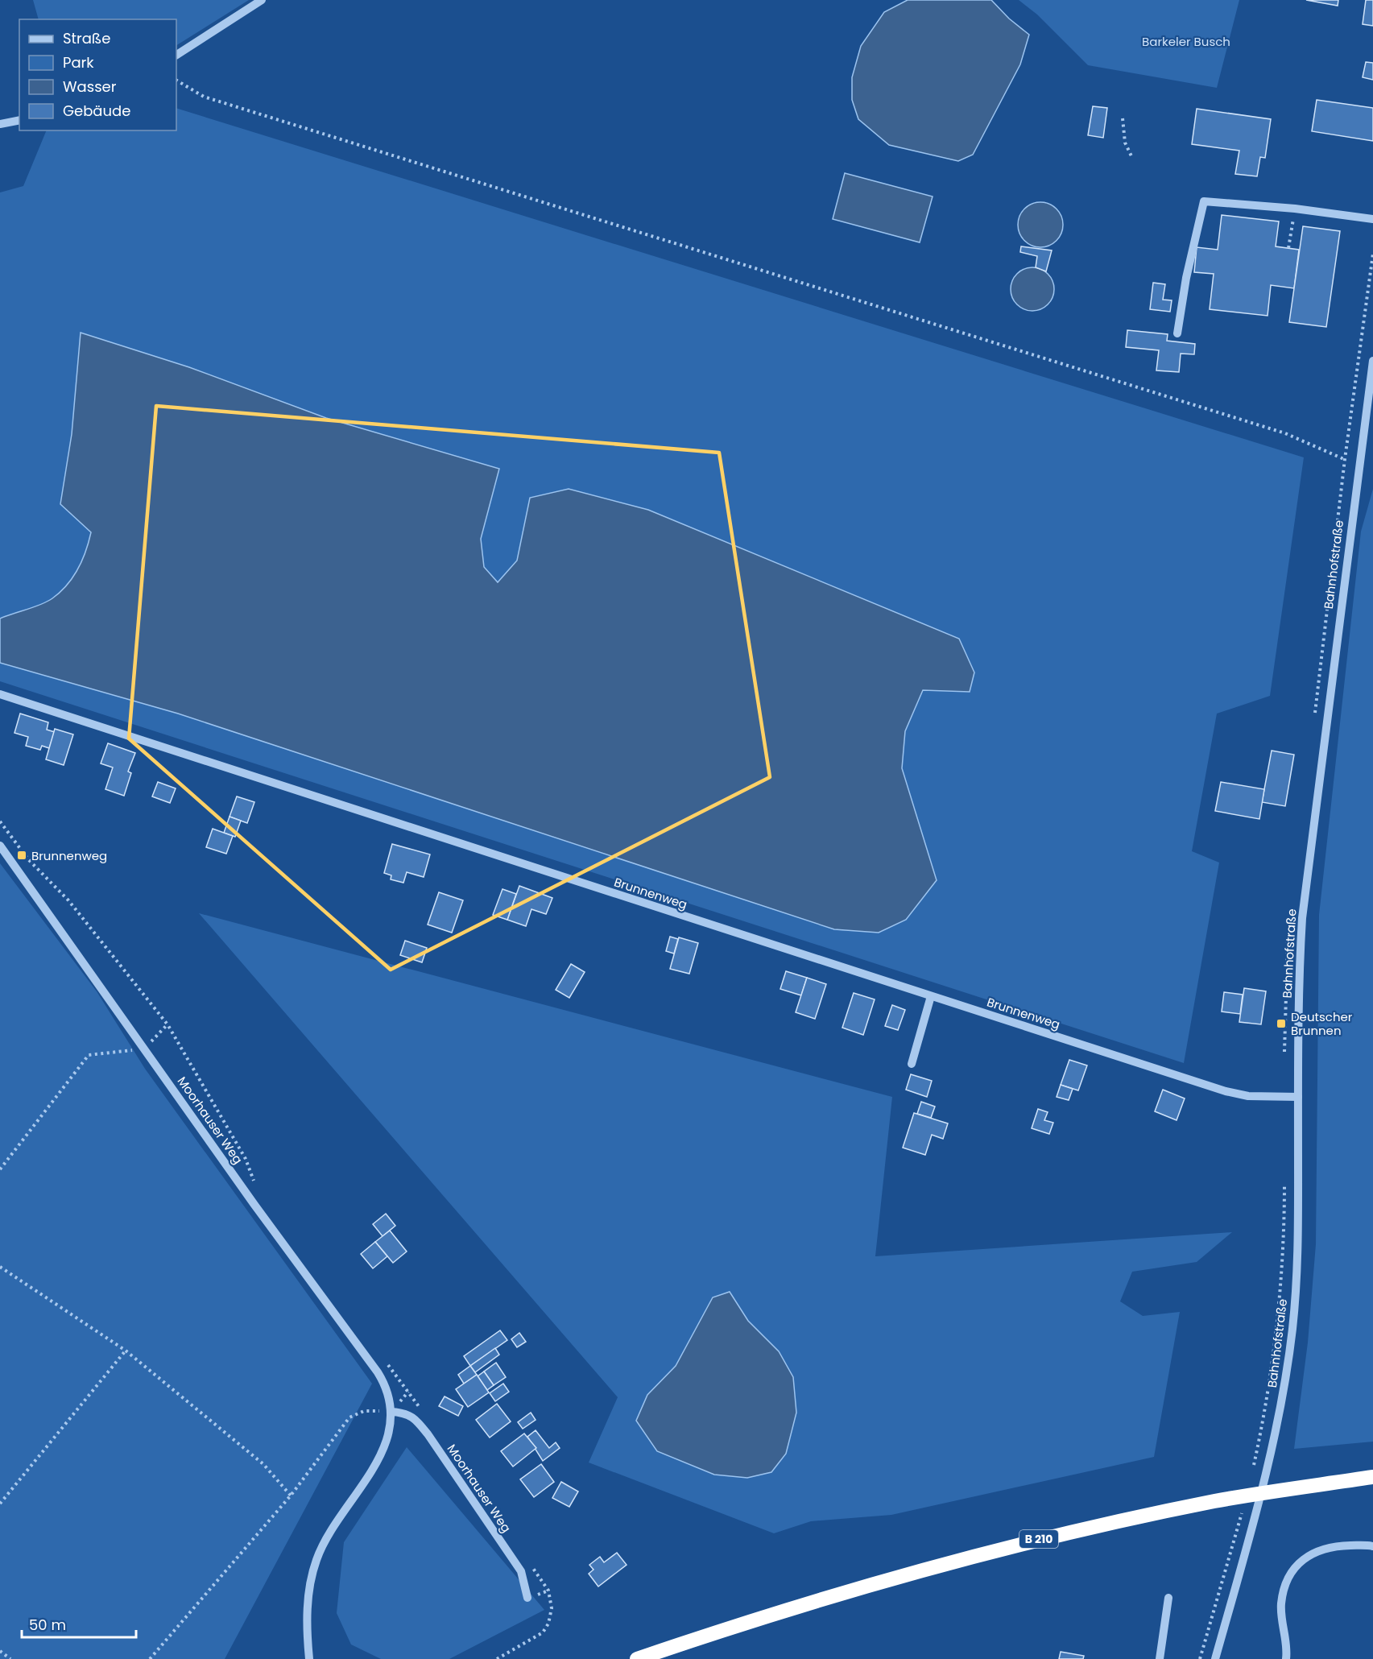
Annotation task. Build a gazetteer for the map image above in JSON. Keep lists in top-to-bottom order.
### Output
{
  "streets": {
    "highway": ["B 210"],
    "street": ["Bahnhofstraße", "Brunnenweg", "Moorhauser Weg"]
  },
  "crossings": [
    ["Bahnhofstraße", "Brunnenweg"]
  ],
  "parks": ["Barkeler Busch"],
  "places": {
    "transit": ["Brunnenweg", "Deutscher Brunnen"]
  },
  "legend": [
    "Straße",
    "Park",
    "Wasser",
    "Gebäude"
  ],
  "scale_bar": "50 m"
}
